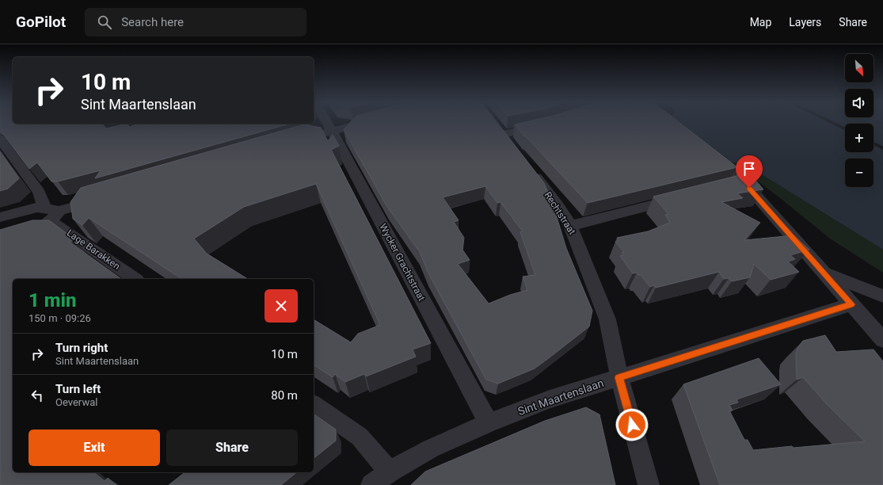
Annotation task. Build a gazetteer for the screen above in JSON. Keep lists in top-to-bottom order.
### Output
{
  "streets": {
    "street": [
      "Rechtstraat",
      "Lage Barakken",
      "Wycker Grachtstraat",
      "Sint Maartenslaan"
    ]
  },
  "crossings": [
    ["Rechtstraat", "Sint Maartenslaan"],
    ["Wycker Grachtstraat", "Sint Maartenslaan"]
  ],
  "north": "bottom right",
  "page": {
    "header": "GoPilot",
    "search": "Search here",
    "nav": ["Map", "Layers", "Share"],
    "map_buttons": ["+", "−"],
    "turn": ["10 m", "Sint Maartenslaan"],
    "heading": ["1 min", "150 m · 09:26"],
    "list": [
      {
        "name": "Turn right",
        "note": "Sint Maartenslaan",
        "value": "10 m"
      },
      {
        "name": "Turn left",
        "note": "Oeverwal",
        "value": "80 m"
      }
    ],
    "buttons": ["Exit", "Share"]
  }
}
